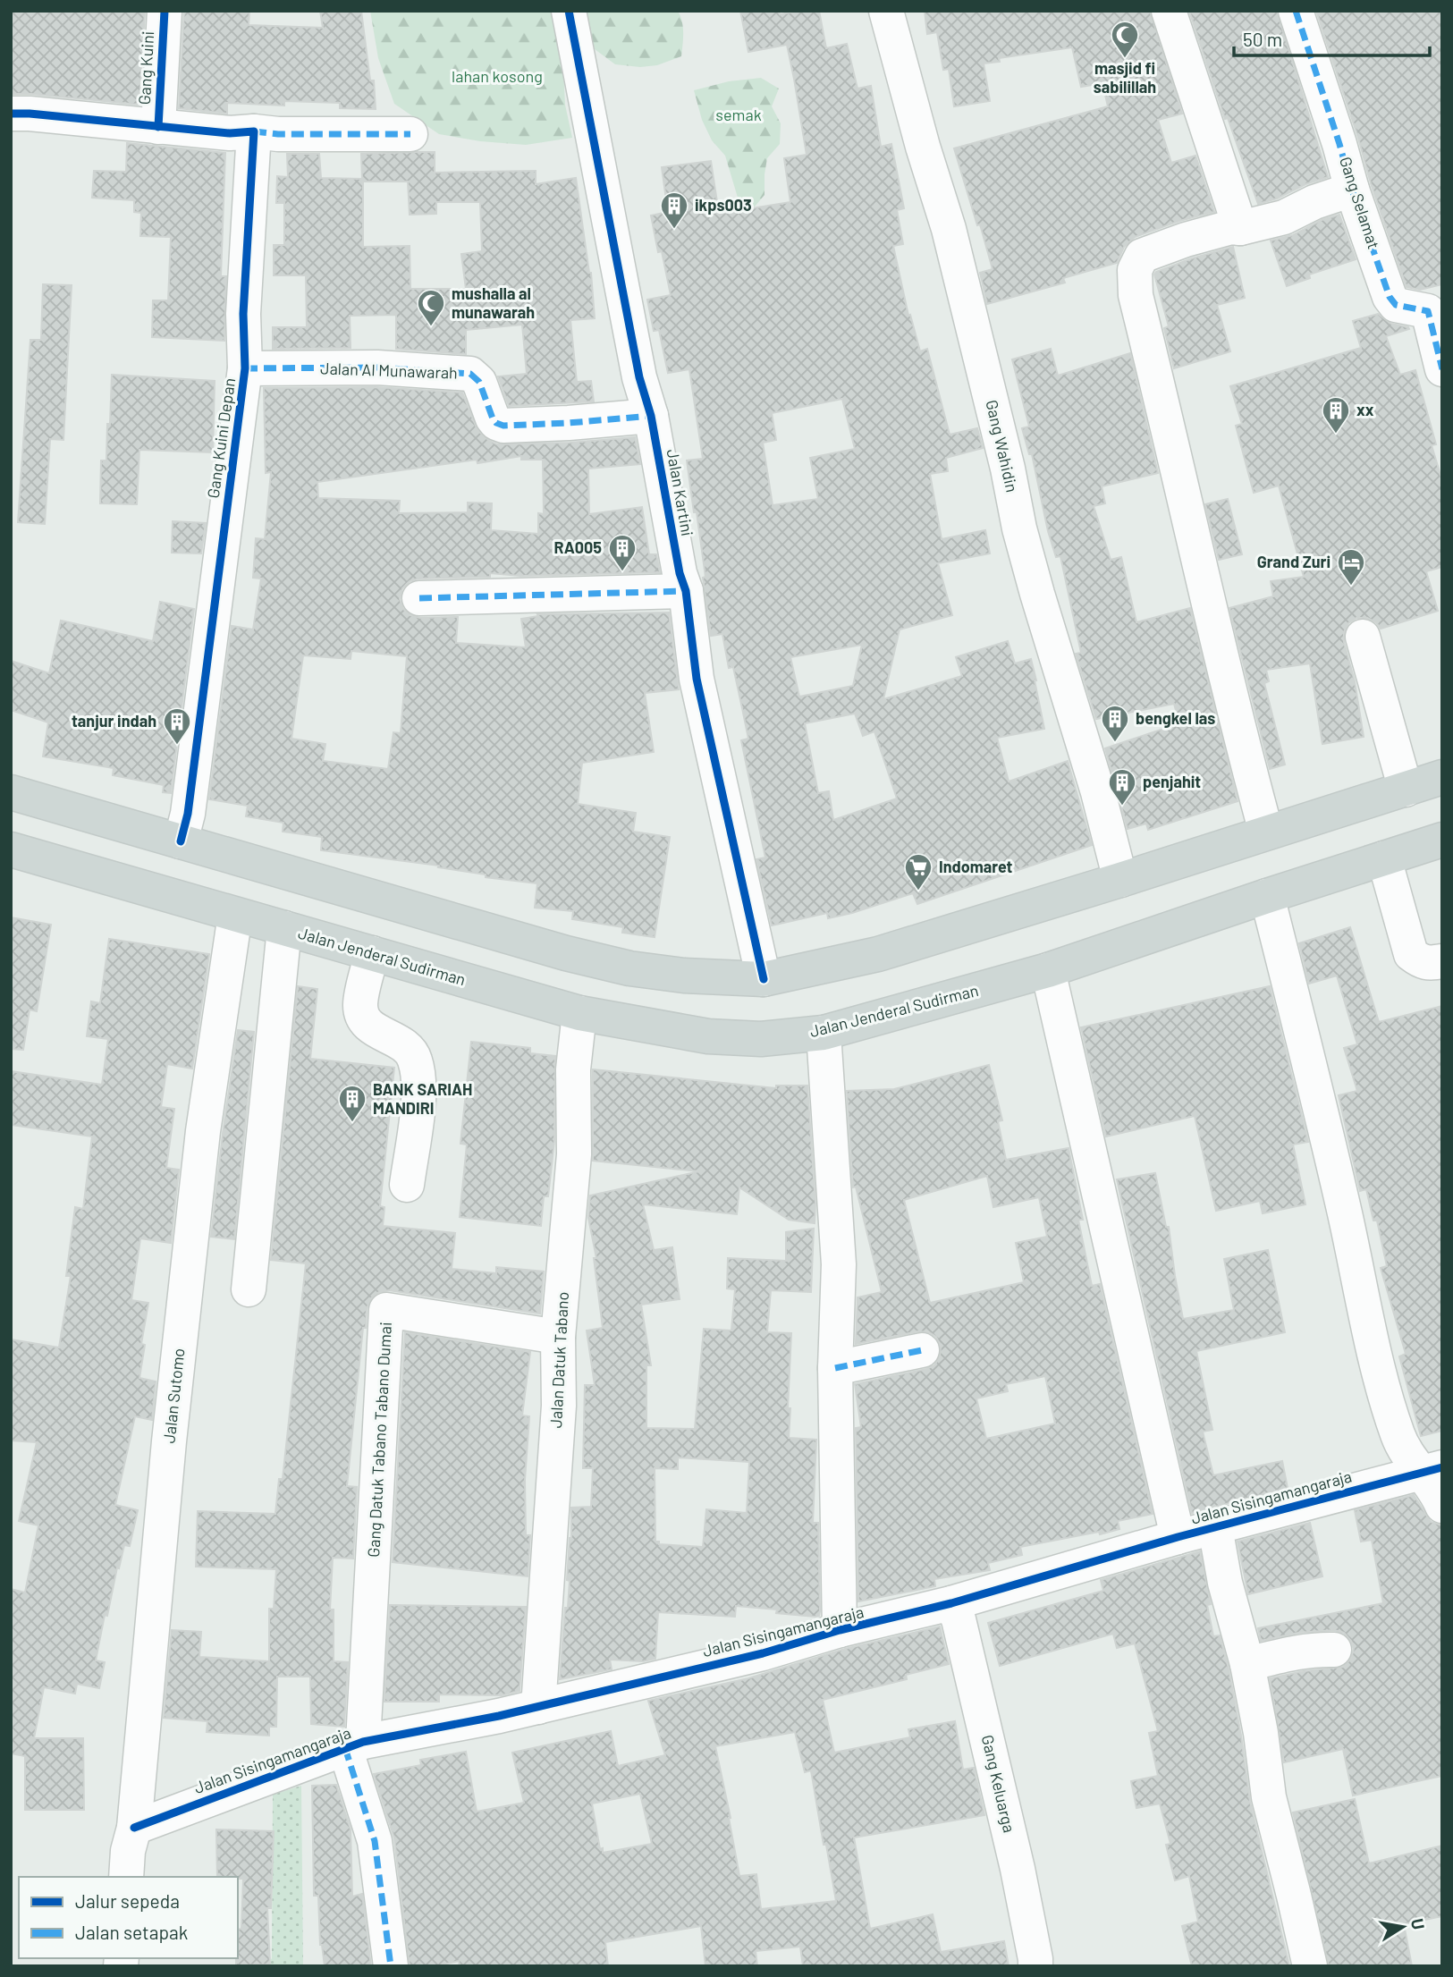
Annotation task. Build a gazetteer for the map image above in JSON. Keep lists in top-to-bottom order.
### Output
{
  "streets": {
    "main road": ["Jalan Jenderal Sudirman"],
    "street": [
      "Gang Kuini",
      "Gang Selamat",
      "Jalan Al Munawarah",
      "Gang Kuini Depan",
      "Gang Wahidin",
      "Jalan Kartini",
      "Jalan Datuk Tabano",
      "Jalan Sutomo",
      "Gang Datuk Tabano Tabano Dumai",
      "Jalan Sisingamangaraja",
      "Gang Keluarga"
    ]
  },
  "crossings": [
    ["Jalan Al Munawarah", "Gang Kuini Depan"],
    ["Jalan Al Munawarah", "Jalan Kartini"],
    ["Jalan Jenderal Sudirman", "Jalan Datuk Tabano"],
    ["Jalan Jenderal Sudirman", "Jalan Sutomo"],
    ["Jalan Datuk Tabano", "Gang Datuk Tabano Tabano Dumai"],
    ["Jalan Datuk Tabano", "Jalan Sisingamangaraja"],
    ["Jalan Sutomo", "Jalan Sisingamangaraja"],
    ["Gang Datuk Tabano Tabano Dumai", "Jalan Sisingamangaraja"],
    ["Jalan Sisingamangaraja", "Gang Keluarga"]
  ],
  "parks": ["lahan kosong", "semak"],
  "places": {
    "mosque": ["masjid fi sabilillah", "mushalla al munawarah"],
    "building": [
      "ikps003",
      "xx",
      "RA005",
      "bengkel las",
      "tanjur indah",
      "penjahit",
      "BANK SARIAH MANDIRI"
    ],
    "hotel": ["Grand Zuri"],
    "supermarket": ["Indomaret"]
  },
  "legend": ["Jalur sepeda", "Jalan setapak"],
  "scale_bar": "50 m",
  "north": "right"
}
